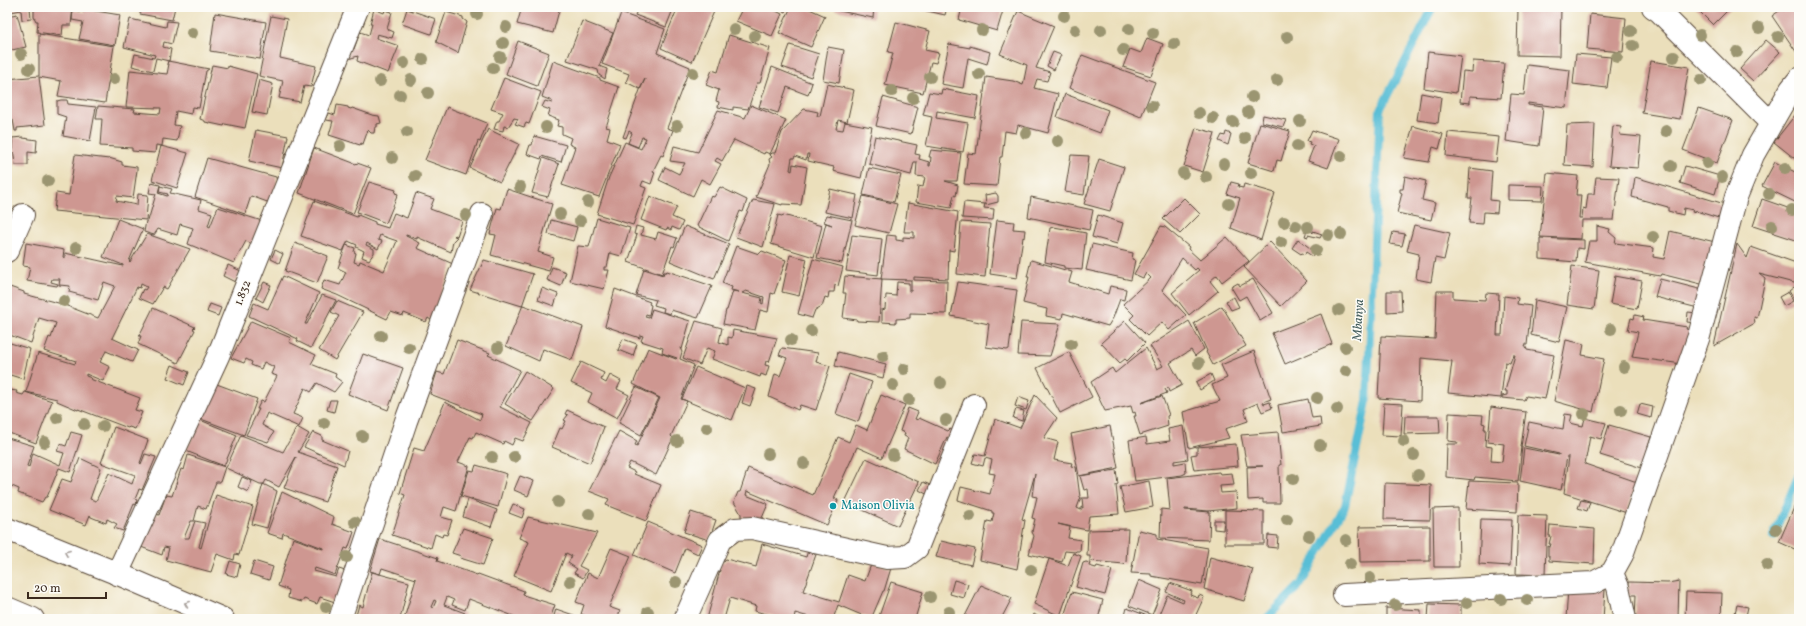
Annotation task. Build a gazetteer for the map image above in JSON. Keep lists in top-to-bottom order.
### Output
{
  "streets": {
    "street": ["1.832"]
  },
  "water": ["Mbanya"],
  "places": ["Maison Olivia"],
  "scale_bar": "20 m"
}
